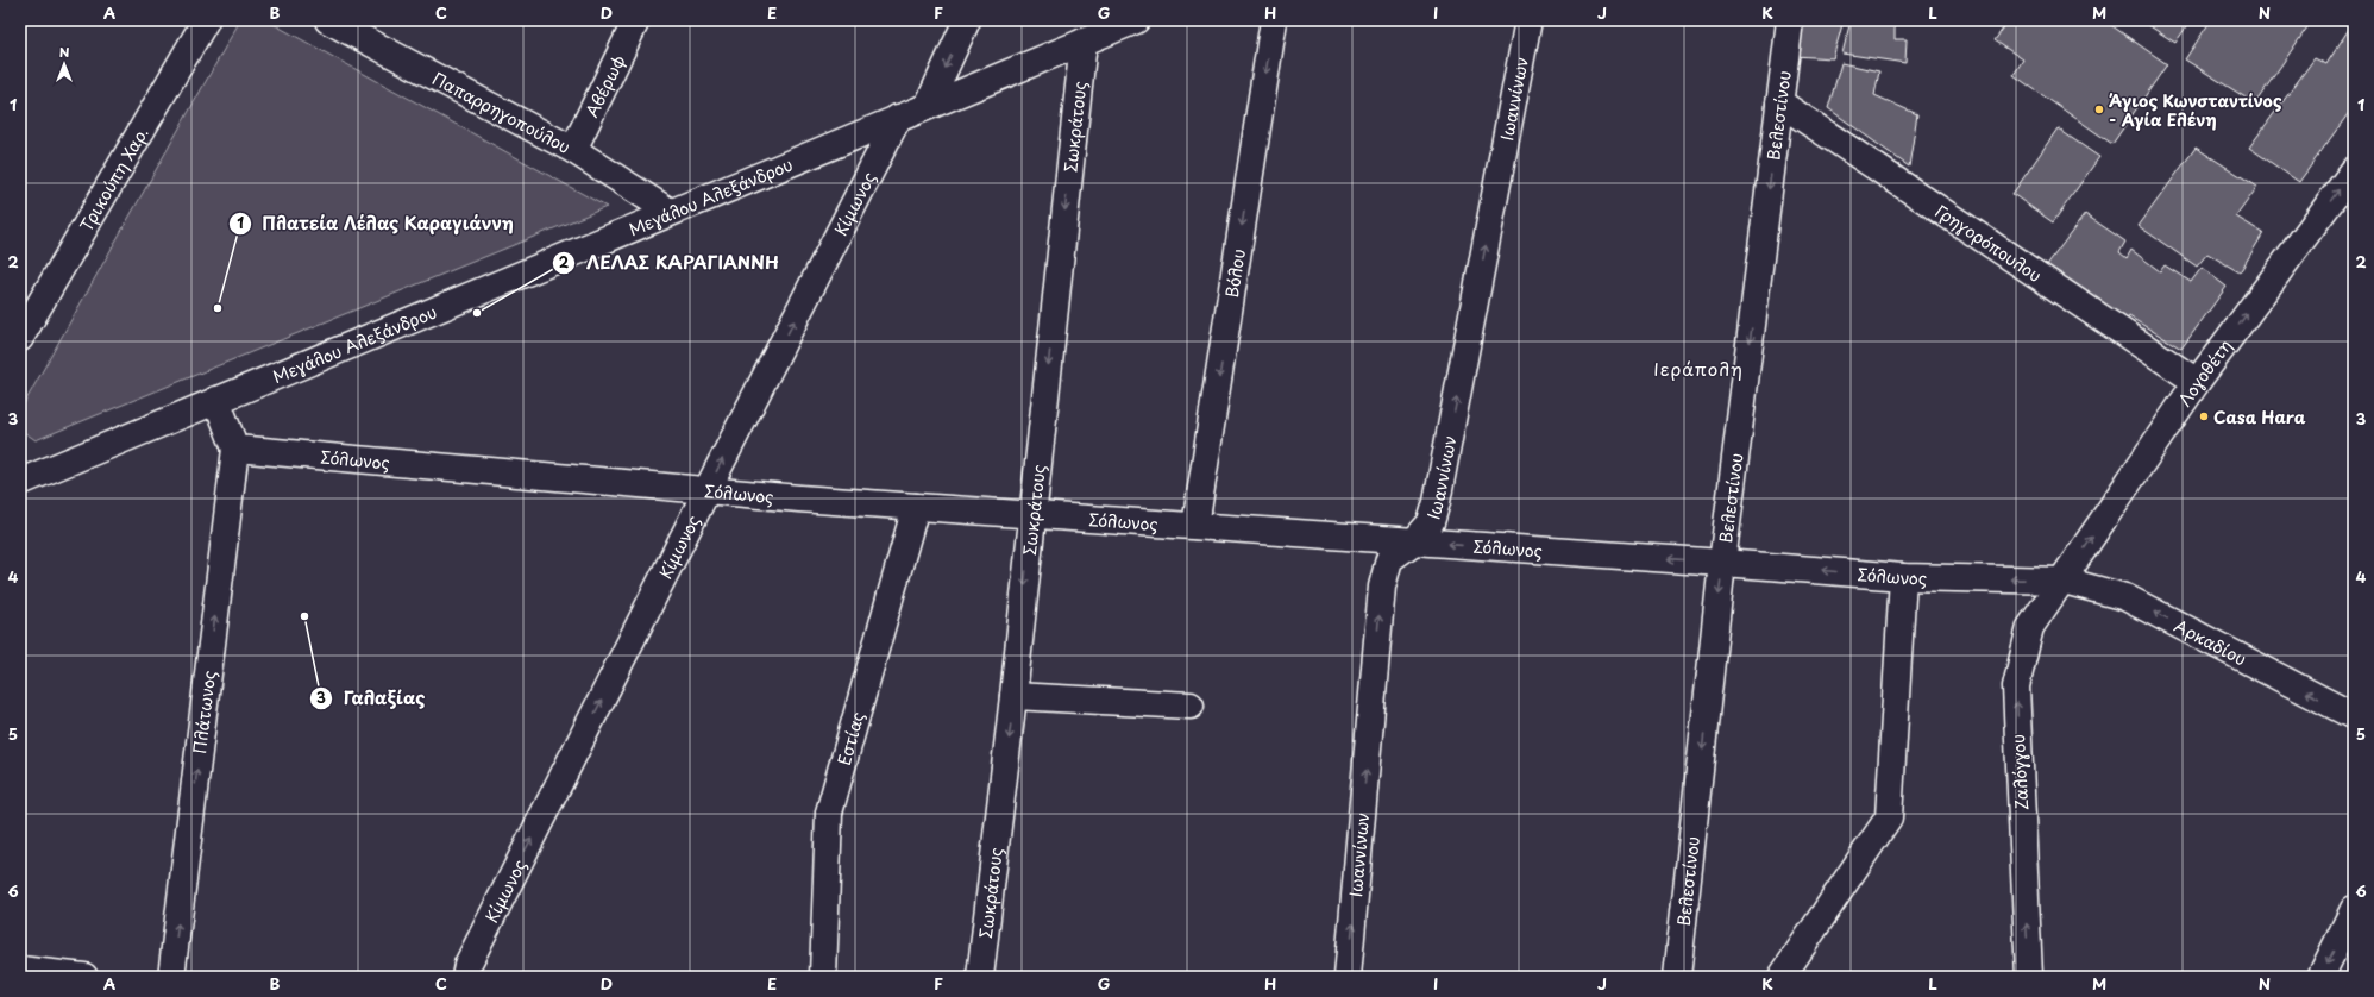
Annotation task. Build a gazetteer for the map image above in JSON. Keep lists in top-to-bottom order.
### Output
{
  "streets": {
    "street": [
      "Αβέρωφ",
      "Ιωαννίνων",
      "Παπαρρηγοπούλου",
      "Βελεστίνου",
      "Σωκράτους",
      "Τρικούπη Χαρ.",
      "Μεγάλου Αλεξάνδρου",
      "Κίμωνος",
      "Γρηγορόπουλου",
      "Βόλου",
      "Λογοθέτη",
      "Σόλωνος",
      "Αρκαδίου",
      "Πλάτωνος",
      "Εστίας",
      "Ζαλόγγου"
    ]
  },
  "crossings": [
    ["Αβέρωφ", "Παπαρρηγοπούλου"],
    ["Ιωαννίνων", "Σόλωνος"],
    ["Παπαρρηγοπούλου", "Μεγάλου Αλεξάνδρου"],
    ["Βελεστίνου", "Γρηγορόπουλου"],
    ["Βελεστίνου", "Σόλωνος"],
    ["Σωκράτους", "Μεγάλου Αλεξάνδρου"],
    ["Σωκράτους", "Σόλωνος"],
    ["Μεγάλου Αλεξάνδρου", "Κίμωνος"],
    ["Κίμωνος", "Σόλωνος"],
    ["Γρηγορόπουλου", "Λογοθέτη"],
    ["Βόλου", "Σόλωνος"],
    ["Λογοθέτη", "Σόλωνος"],
    ["Λογοθέτη", "Αρκαδίου"],
    ["Λογοθέτη", "Ζαλόγγου"],
    ["Σόλωνος", "Αρκαδίου"],
    ["Σόλωνος", "Πλάτωνος"],
    ["Σόλωνος", "Εστίας"],
    ["Σόλωνος", "Ζαλόγγου"],
    ["Αρκαδίου", "Ζαλόγγου"]
  ],
  "one_way": [
    "Ιωαννίνων",
    "Σωκράτους",
    "Κίμωνος",
    "Βόλου",
    "Λογοθέτη",
    "Σόλωνος",
    "Αρκαδίου",
    "Πλάτωνος"
  ],
  "districts": ["Ιεράπολη"],
  "places": [
    "Άγιος Κωνσταντίνος - Αγία Ελένη",
    "Πλατεία Λέλας Καραγιάννη",
    "ΛΕΛΑΣ ΚΑΡΑΓΙΑΝΝΗ",
    "Casa Hara",
    "Γαλαξίας"
  ],
  "north": "top",
  "grid": {
    "columns": [
      "A",
      "B",
      "C",
      "D",
      "E",
      "F",
      "G",
      "H",
      "I",
      "J",
      "K",
      "L",
      "M",
      "N"
    ],
    "rows": [
      "1",
      "2",
      "3",
      "4",
      "5",
      "6"
    ]
  }
}
